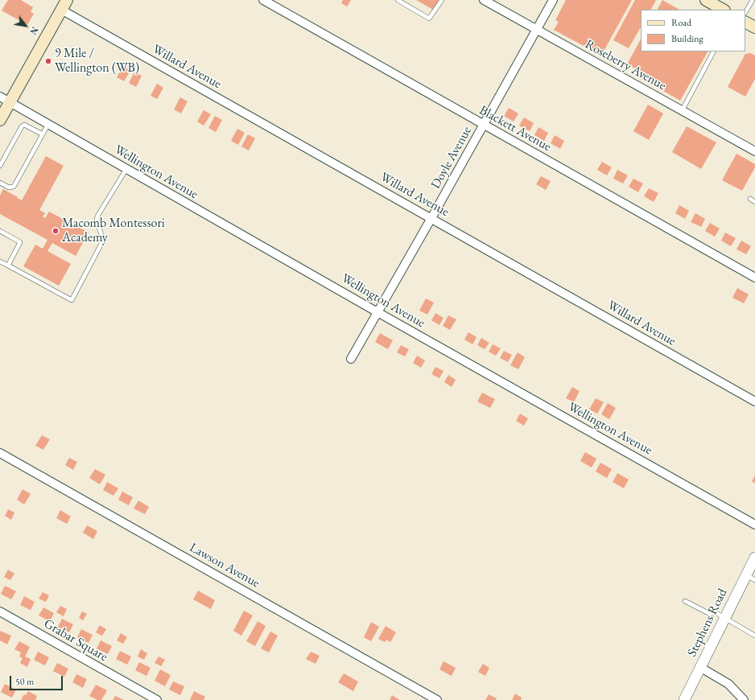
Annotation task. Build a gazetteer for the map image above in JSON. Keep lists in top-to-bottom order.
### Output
{
  "streets": {
    "street": [
      "Roseberry Avenue",
      "Willard Avenue",
      "Blackett Avenue",
      "Doyle Avenue",
      "Wellington Avenue",
      "Lawson Avenue",
      "Stephens Road",
      "Grabar Square"
    ]
  },
  "crossings": [
    ["Roseberry Avenue", "Doyle Avenue"],
    ["Willard Avenue", "Doyle Avenue"],
    ["Blackett Avenue", "Doyle Avenue"],
    ["Doyle Avenue", "Wellington Avenue"]
  ],
  "places": ["9 Mile / Wellington (WB)", "Macomb Montessori Academy"],
  "legend": ["Road", "Building"],
  "scale_bar": "50 m",
  "north": "bottom right"
}
